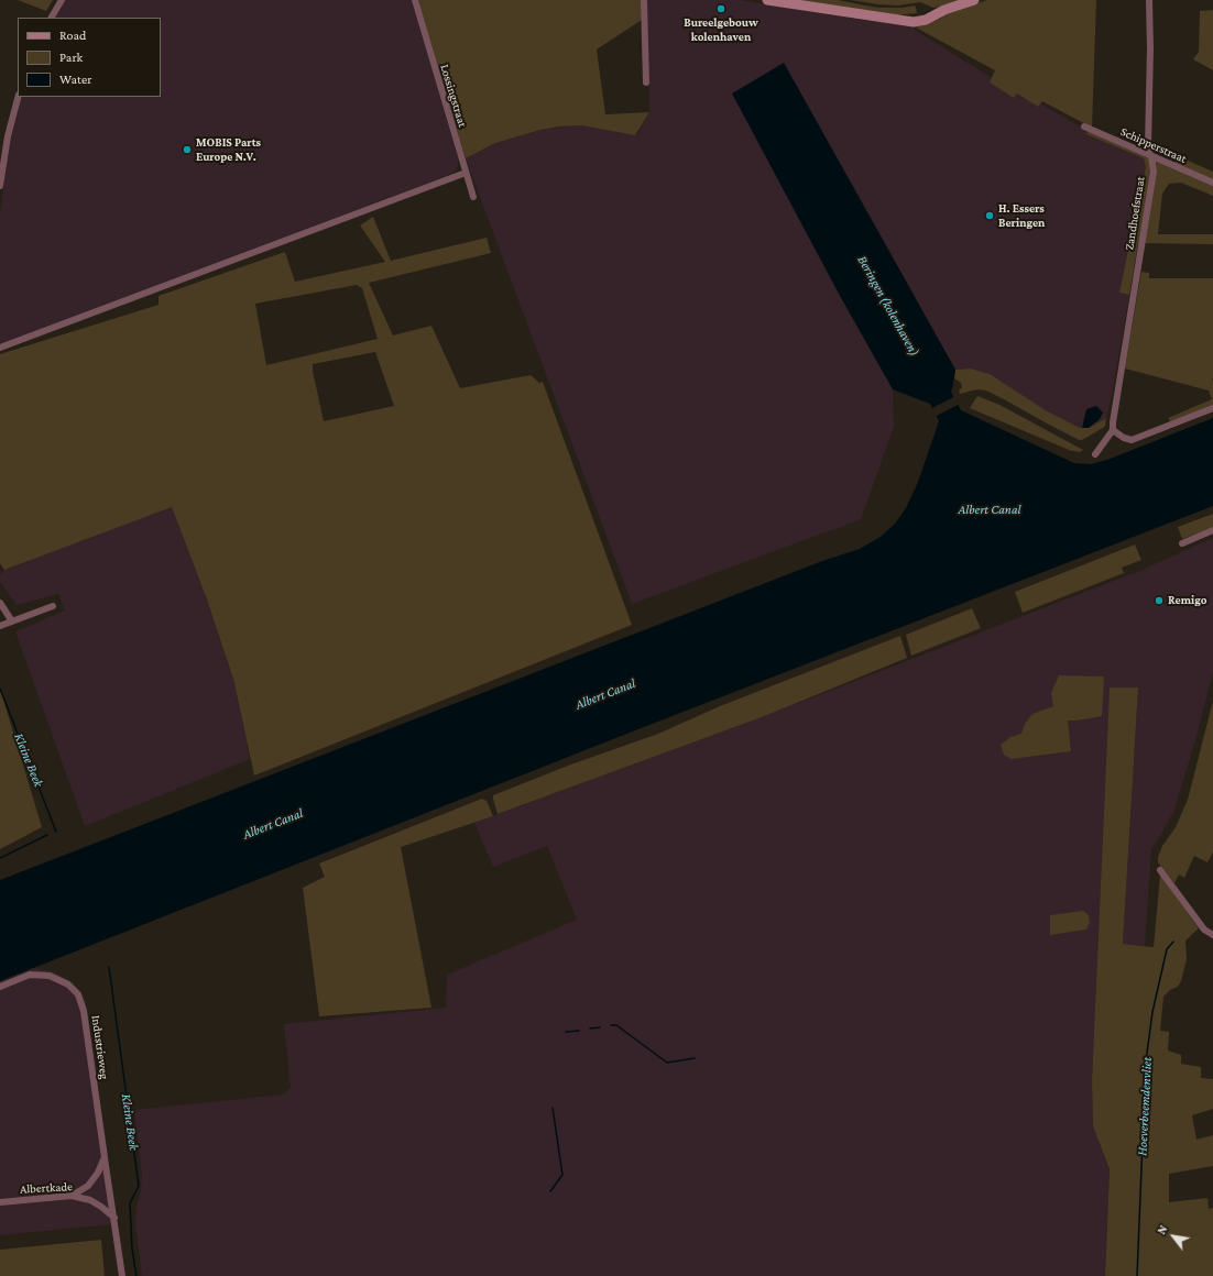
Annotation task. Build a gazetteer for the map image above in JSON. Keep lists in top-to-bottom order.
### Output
{
  "streets": {
    "street": [
      "Lossingstraat",
      "Schipperstraat",
      "Zandhoefstraat",
      "Industrieweg",
      "Albertkade"
    ]
  },
  "crossings": [
    ["Schipperstraat", "Zandhoefstraat"],
    ["Industrieweg", "Albertkade"]
  ],
  "water": [
    "Beringen (kolenhaven)",
    "Albert Canal",
    "Kleine Beek",
    "Hoeverbeemdenvliet"
  ],
  "places": [
    "Bureelgebouw kolenhaven",
    "MOBIS Parts Europe N.V.",
    "H. Essers Beringen",
    "Remigo"
  ],
  "legend": ["Road", "Park", "Water"],
  "north": "top left"
}
